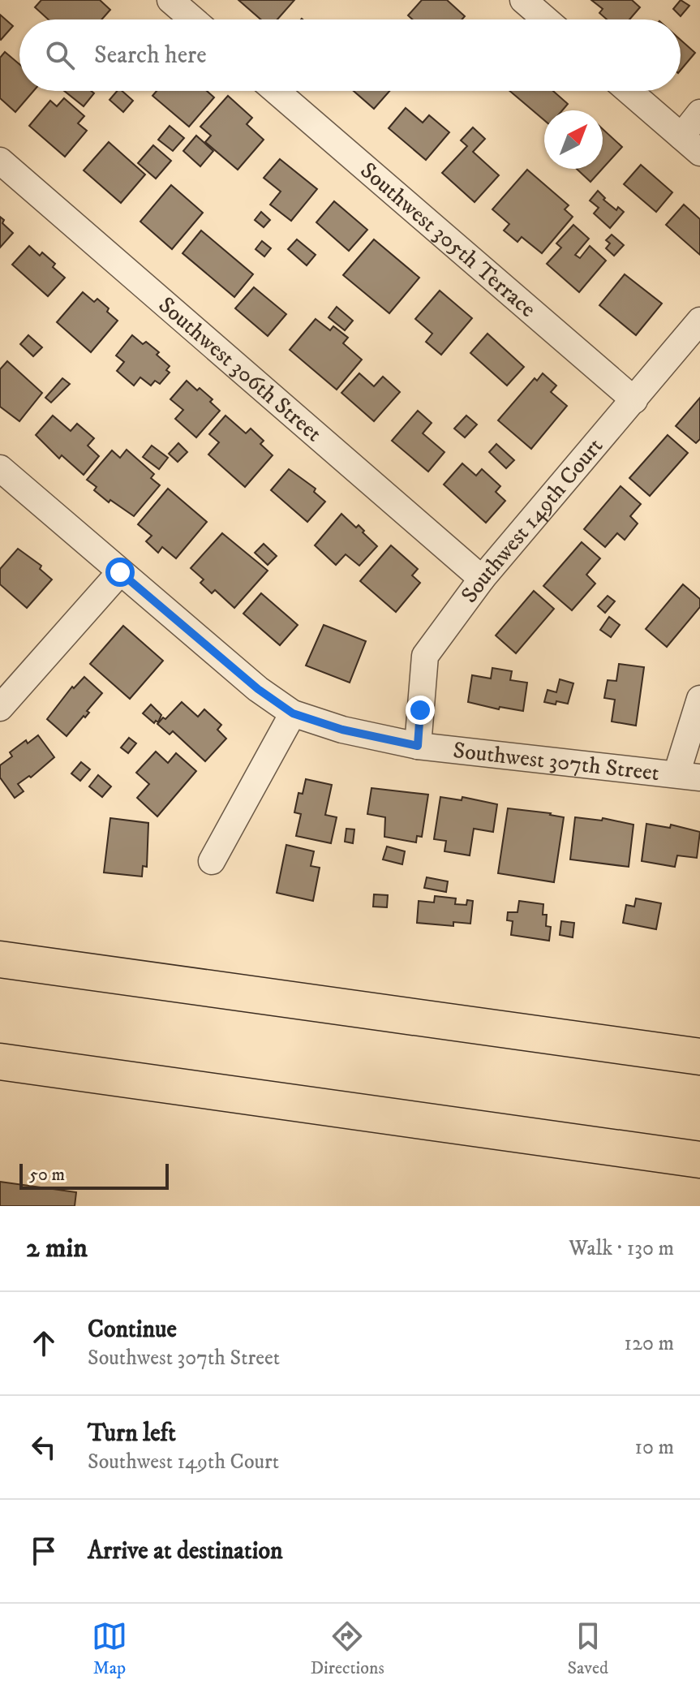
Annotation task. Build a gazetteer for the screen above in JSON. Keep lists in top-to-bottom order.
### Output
{
  "streets": {
    "street": [
      "Southwest 305th Terrace",
      "Southwest 306th Street",
      "Southwest 149th Court",
      "Southwest 307th Street"
    ]
  },
  "crossings": [
    ["Southwest 305th Terrace", "Southwest 149th Court"],
    ["Southwest 306th Street", "Southwest 149th Court"],
    ["Southwest 149th Court", "Southwest 307th Street"]
  ],
  "scale_bar": "50 m",
  "north": "top right",
  "page": {
    "search": "Search here",
    "scale": "50 m",
    "heading": ["2 min", "Walk · 130 m"],
    "list": [
      ["Continue", "Southwest 307th Street", "120 m"],
      ["Turn left", "Southwest 149th Court", "10 m"],
      "Arrive at destination"
    ],
    "nav": ["Map", "Directions", "Saved"]
  }
}
